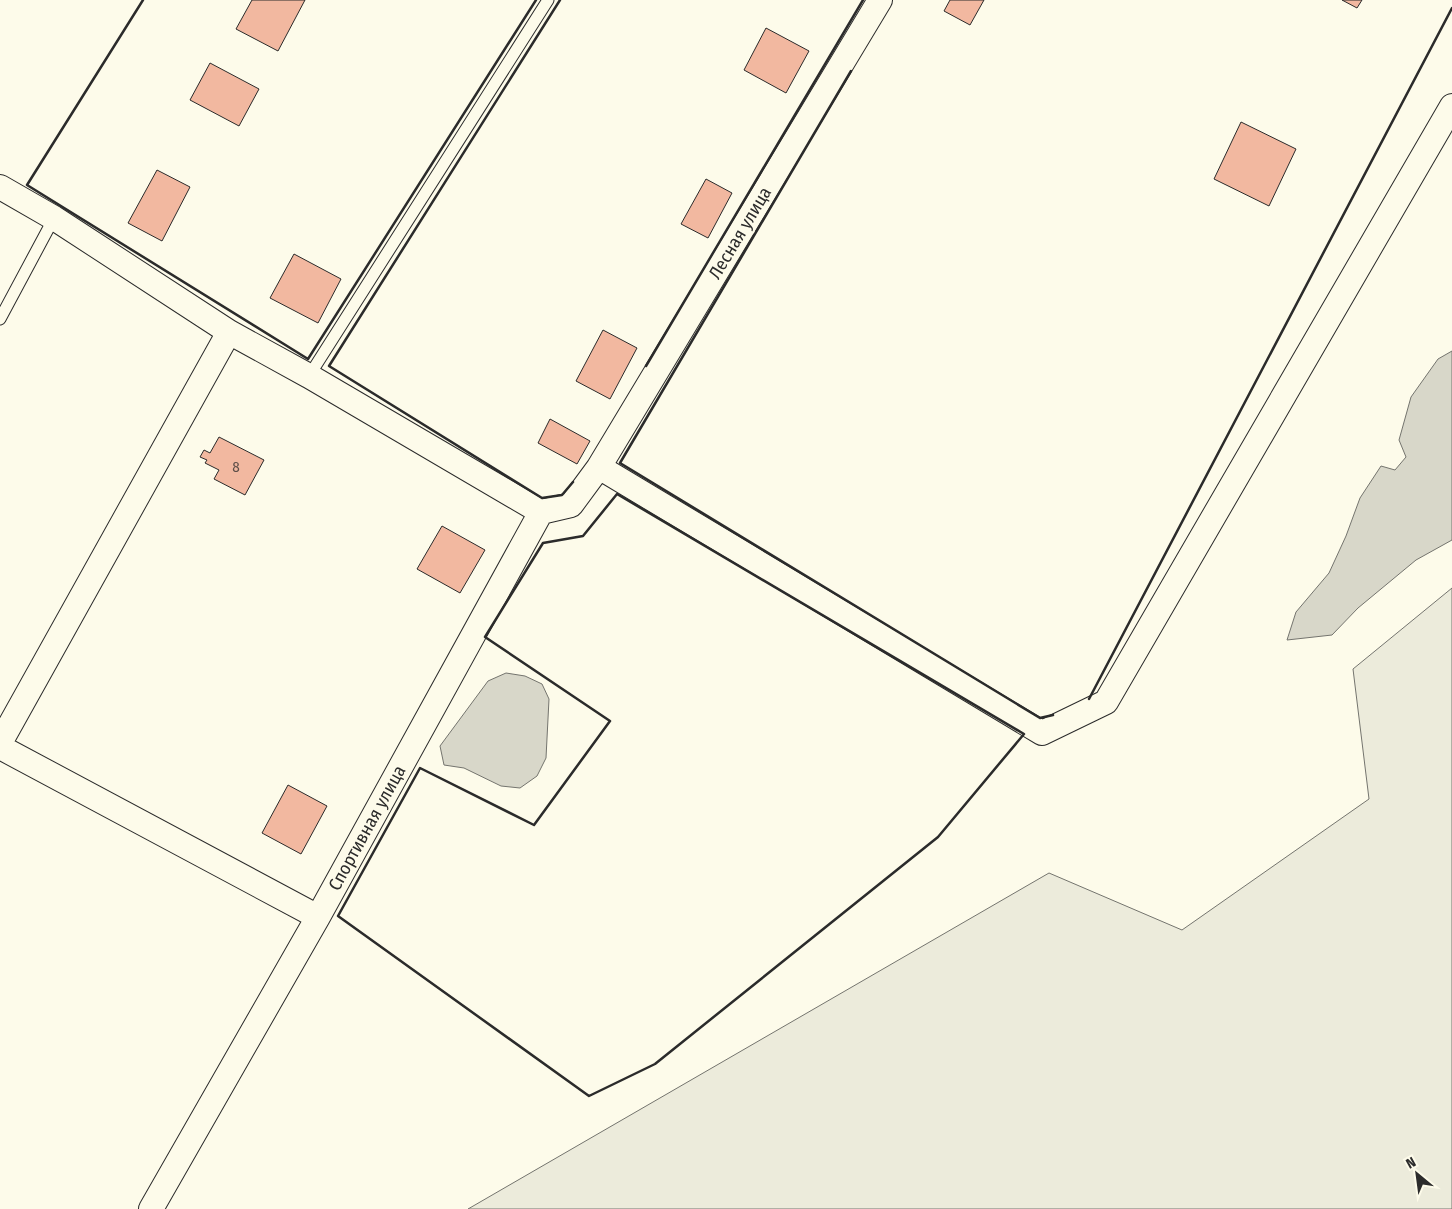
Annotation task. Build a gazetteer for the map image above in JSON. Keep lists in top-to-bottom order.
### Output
{
  "streets": {
    "street": ["Лесная улица", "Спортивная улица"]
  },
  "house_numbers": ["8"],
  "north": "top left"
}
